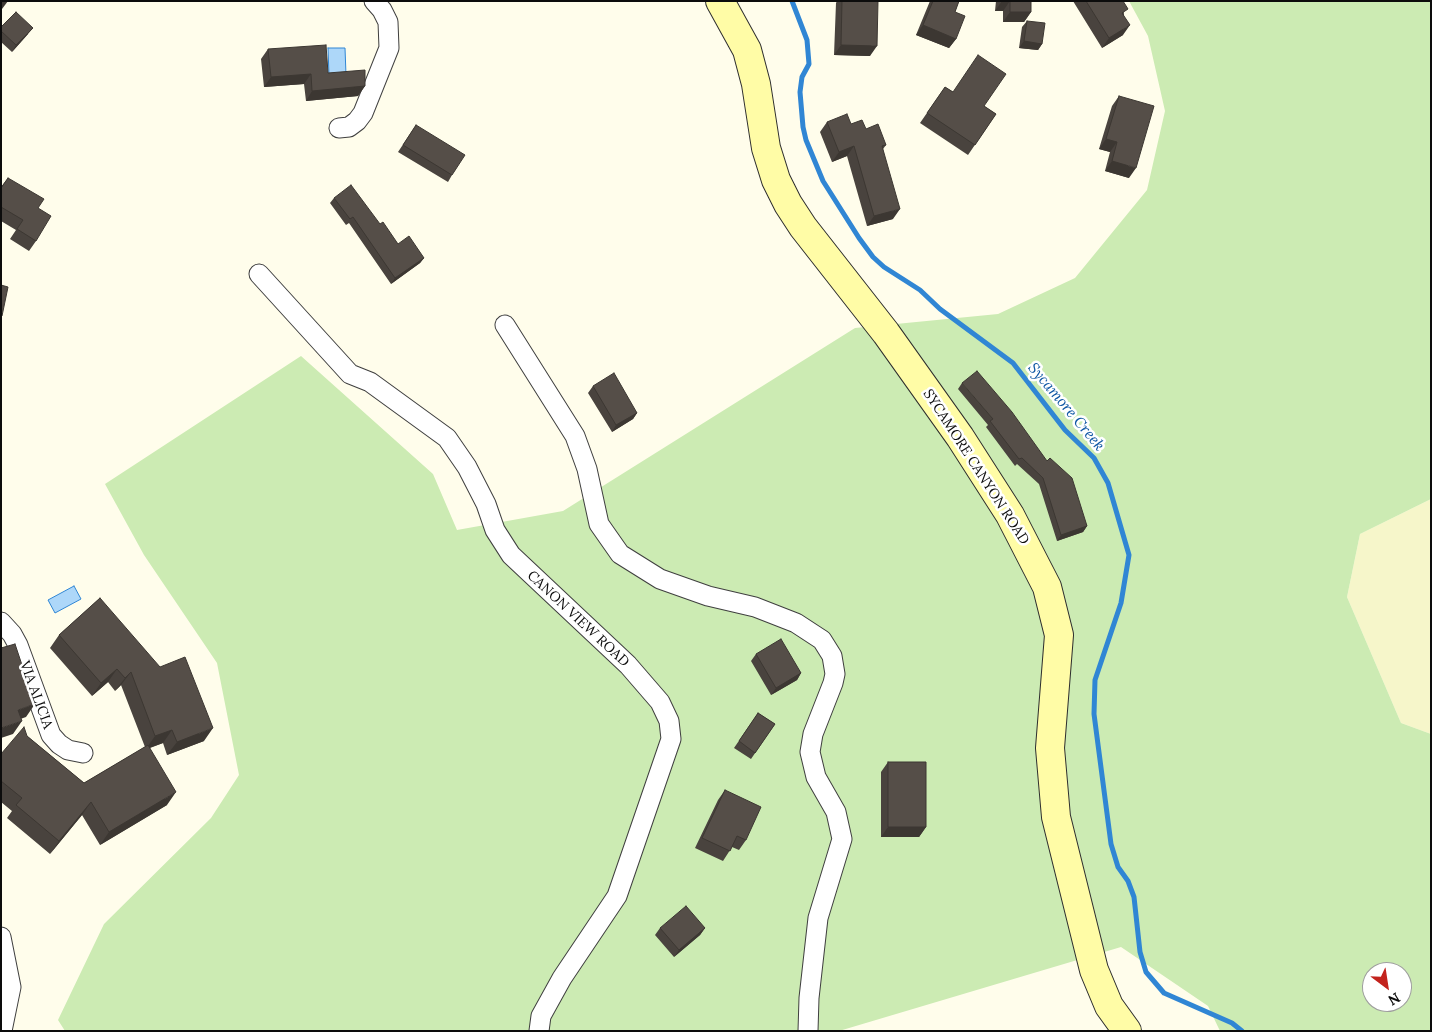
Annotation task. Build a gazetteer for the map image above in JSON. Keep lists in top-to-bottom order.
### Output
{
  "streets": {
    "main road": ["SYCAMORE CANYON ROAD"],
    "street": ["CANON VIEW ROAD", "VIA ALICIA"]
  },
  "water": ["Sycamore Creek"],
  "north": "bottom right"
}
